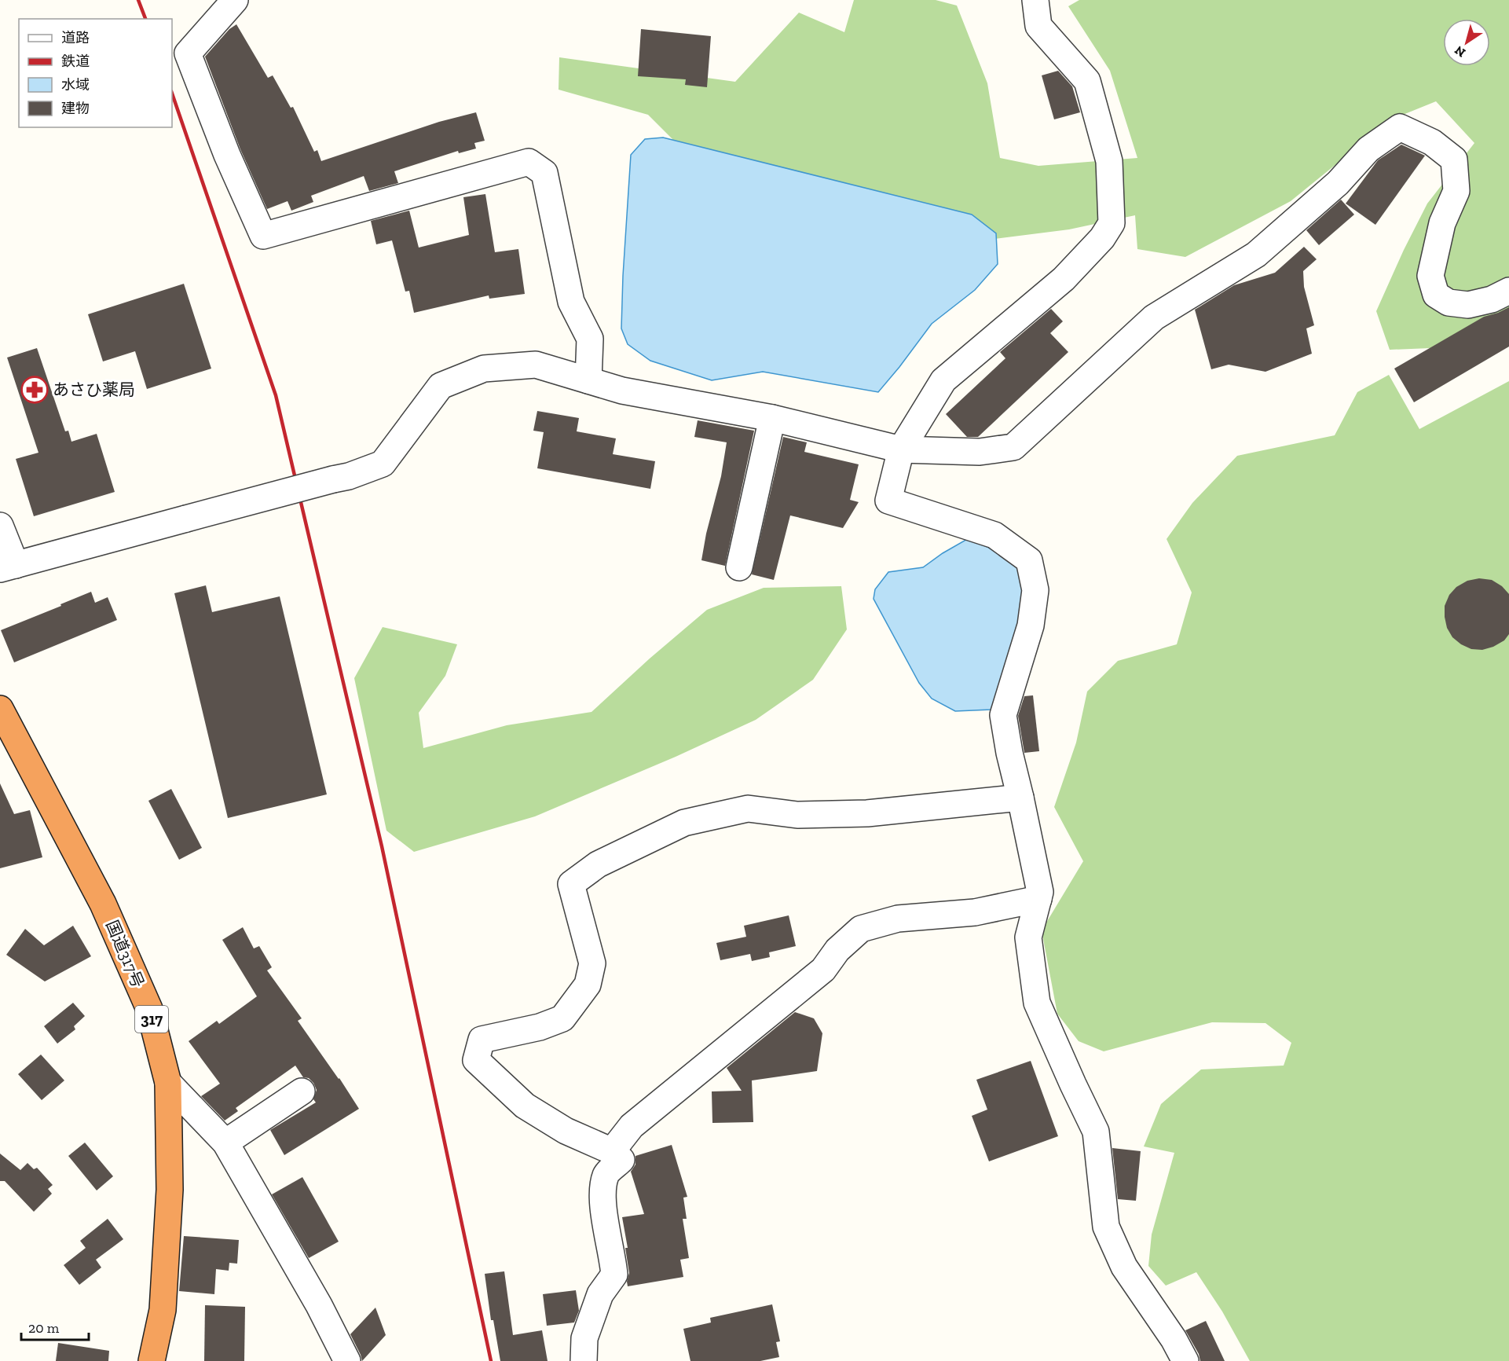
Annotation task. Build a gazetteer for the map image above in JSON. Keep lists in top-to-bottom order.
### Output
{
  "streets": {
    "highway": ["国道317号", "317"]
  },
  "places": {
    "pharmacy": ["あさひ薬局"]
  },
  "legend": [
    "道路",
    "鉄道",
    "水域",
    "建物"
  ],
  "scale_bar": "20 m",
  "north": "bottom left"
}
